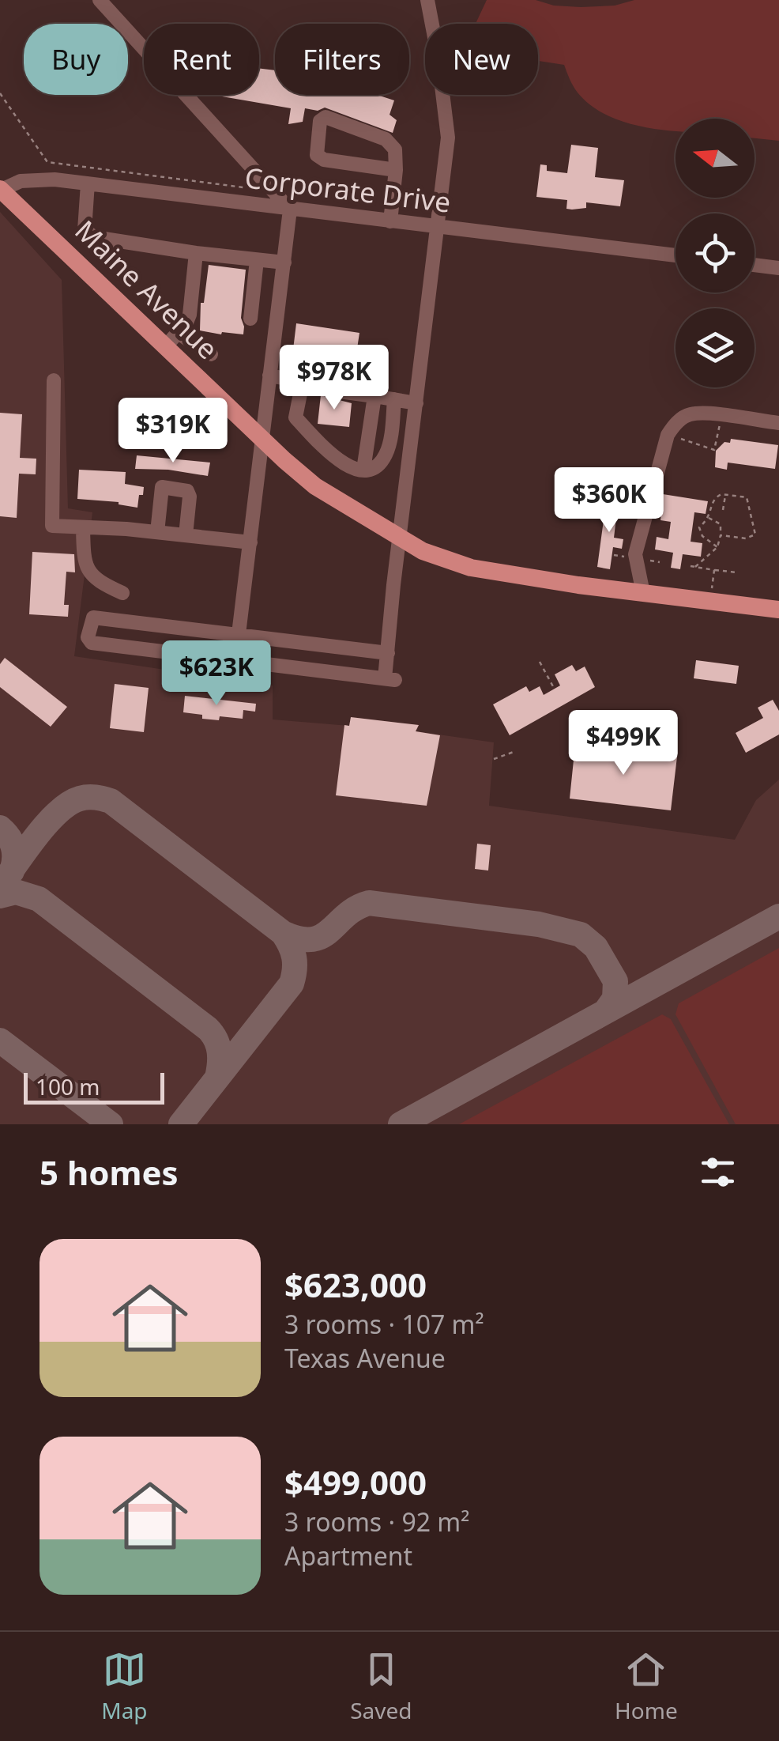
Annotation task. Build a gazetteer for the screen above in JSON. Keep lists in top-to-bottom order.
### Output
{
  "streets": {
    "main road": ["Maine Avenue"],
    "street": ["Corporate Drive"]
  },
  "crossings": [
    ["Corporate Drive", "Maine Avenue"]
  ],
  "scale_bar": "100 m",
  "north": "left",
  "page": {
    "chip": [
      "Buy",
      "Rent",
      "Filters",
      "New"
    ],
    "price": [
      "$978K",
      "$319K",
      "$360K",
      "$623K",
      "$499K"
    ],
    "scale": "100 m",
    "heading": "5 homes",
    "list": [
      {
        "name": "$623,000",
        "note": "3 rooms · 107 m² · Texas Avenue"
      },
      {
        "name": "$499,000",
        "note": "3 rooms · 92 m² · Apartment"
      }
    ],
    "tabs": ["Map", "Saved", "Home"]
  }
}
